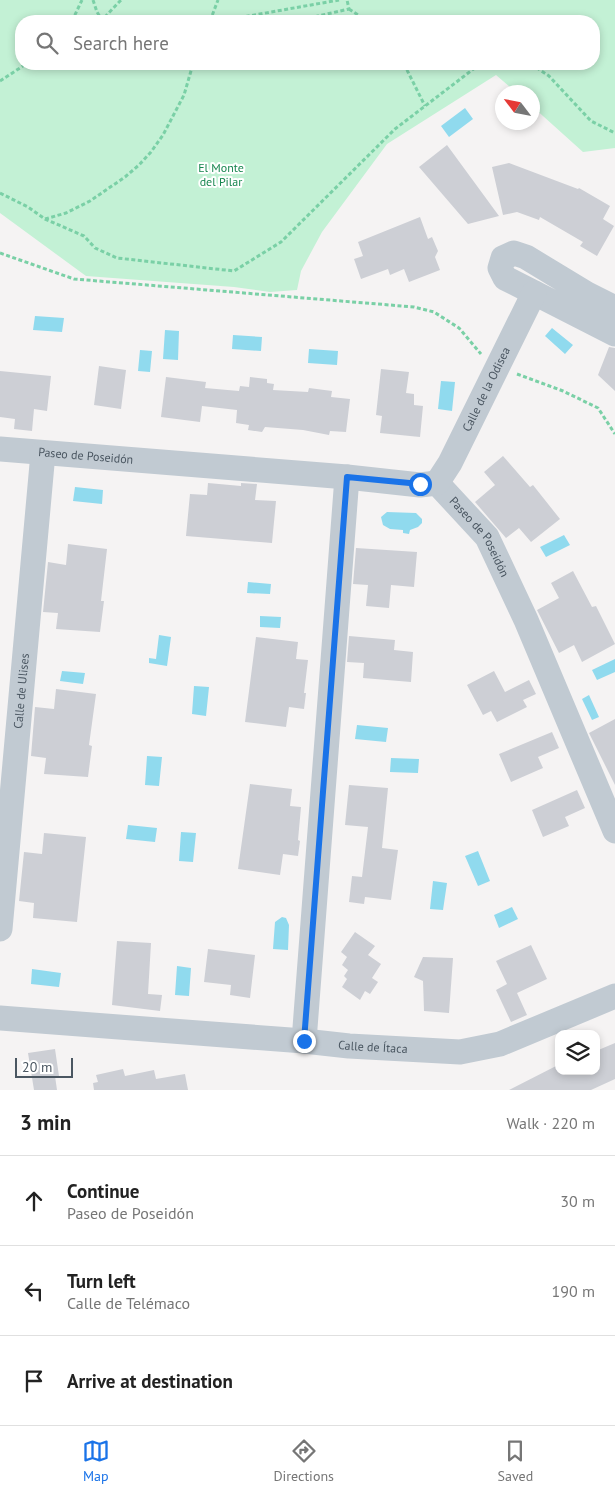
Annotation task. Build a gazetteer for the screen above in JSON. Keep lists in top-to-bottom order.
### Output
{
  "streets": {
    "street": [
      "Calle de la Odisea",
      "Paseo de Poseidón",
      "Calle de Ulises",
      "Calle de Ítaca"
    ]
  },
  "crossings": [
    ["Calle de la Odisea", "Paseo de Poseidón"],
    ["Paseo de Poseidón", "Calle de Ulises"]
  ],
  "parks": ["El Monte del Pilar"],
  "scale_bar": "20 m",
  "north": "top left",
  "page": {
    "search": "Search here",
    "scale": "20 m",
    "heading": ["3 min", "Walk · 220 m"],
    "list": [
      ["Continue", "Paseo de Poseidón", "30 m"],
      ["Turn left", "Calle de Telémaco", "190 m"],
      "Arrive at destination"
    ],
    "nav": ["Map", "Directions", "Saved"]
  }
}
